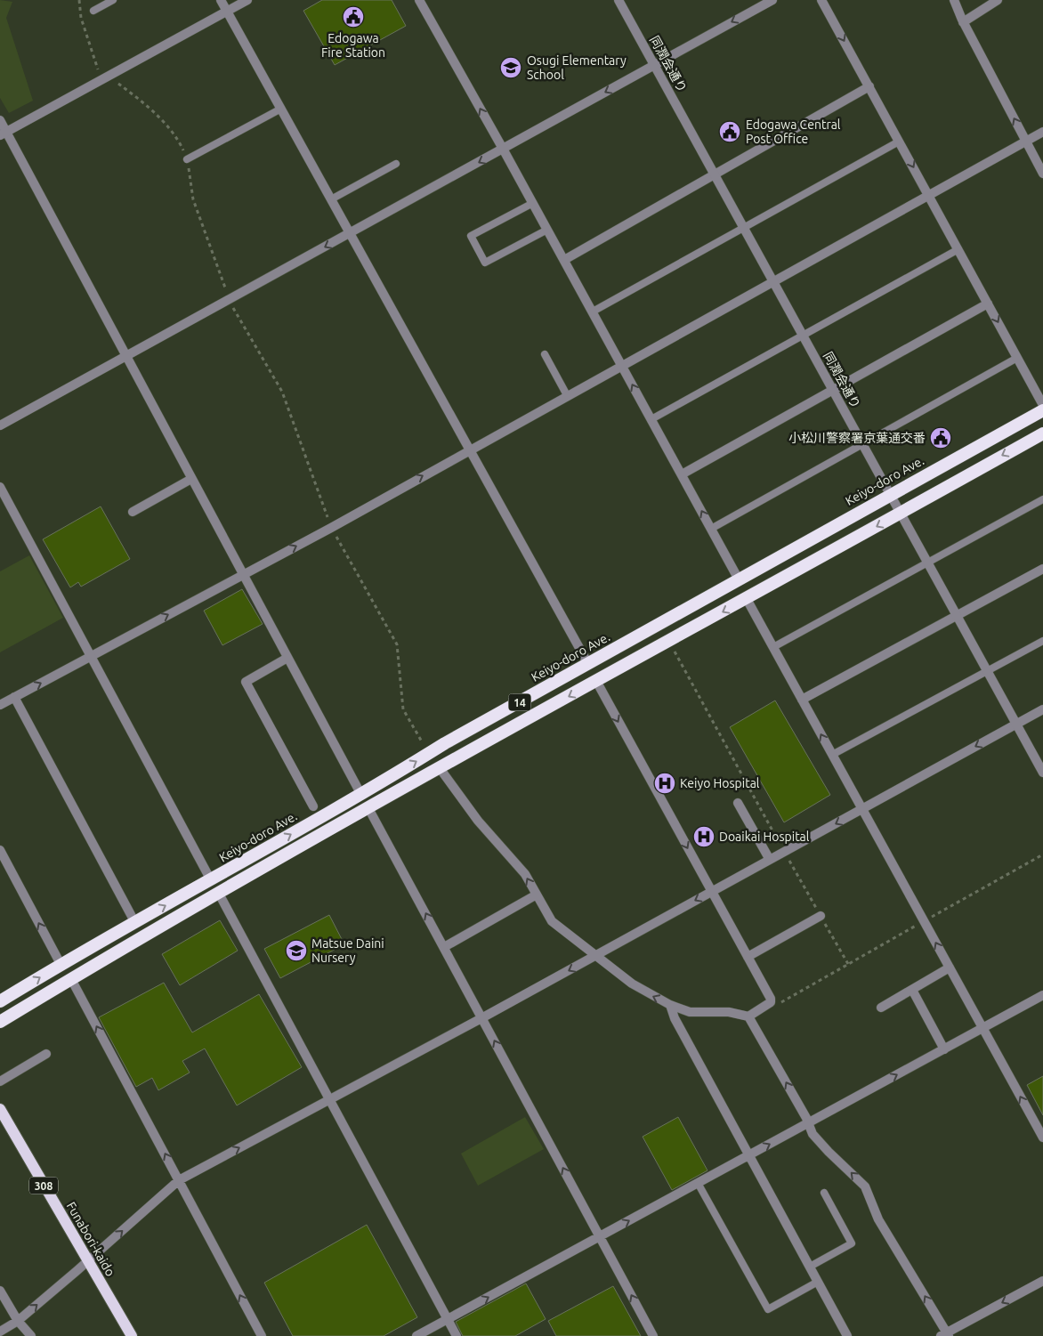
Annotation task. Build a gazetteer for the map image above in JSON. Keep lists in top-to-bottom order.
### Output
{
  "streets": {
    "highway": ["Keiyo-doro Ave.", "14"],
    "main road": ["308", "Funabori-kaido"],
    "street": ["同潤会通り"]
  },
  "crossings": [
    ["同潤会通り", "Keiyo-doro Ave."],
    ["同潤会通り", "14"]
  ],
  "places": {
    "public building": ["Edogawa Fire Station", "Edogawa Central Post Office", "小松川警察署京葉通交番"],
    "school or university": ["Osugi Elementary School", "Matsue Daini Nursery"],
    "hospital": ["Keiyo Hospital", "Doaikai Hospital"]
  }
}
